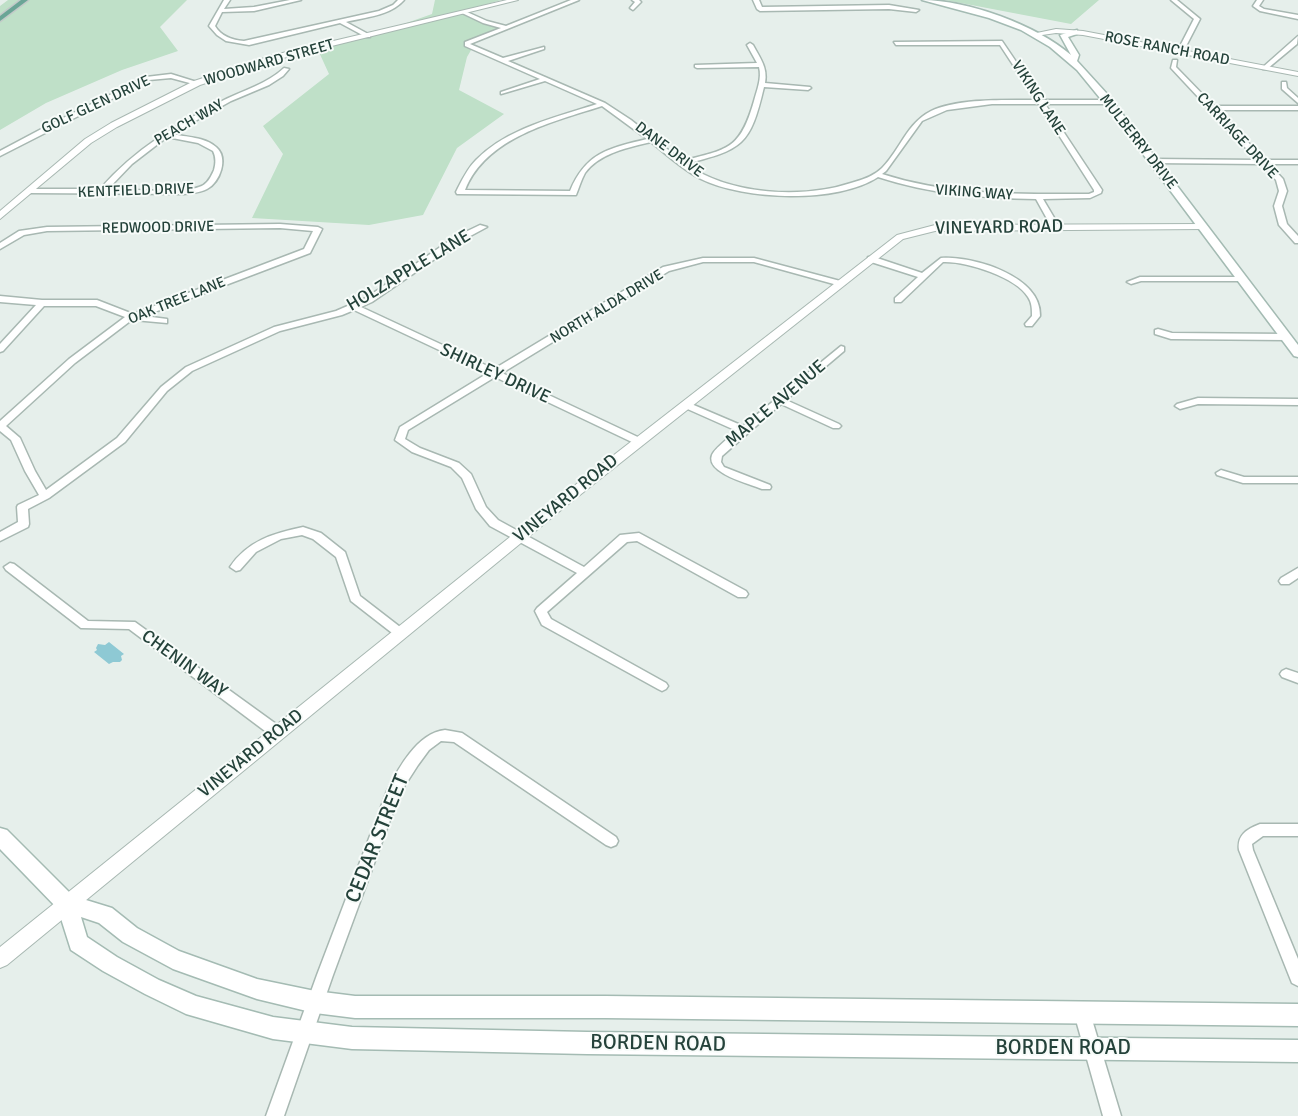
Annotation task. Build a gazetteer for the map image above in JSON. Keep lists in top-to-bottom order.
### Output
{
  "streets": {
    "main road": ["MULBERRY DRIVE", "BORDEN ROAD"],
    "street": [
      "ROSE RANCH ROAD",
      "WOODWARD STREET",
      "VIKING LANE",
      "GOLF GLEN DRIVE",
      "PEACH WAY",
      "CARRIAGE DRIVE",
      "DANE DRIVE",
      "KENTFIELD DRIVE",
      "VIKING WAY",
      "REDWOOD DRIVE",
      "VINEYARD ROAD",
      "HOLZAPPLE LANE",
      "OAK TREE LANE",
      "NORTH ALDA DRIVE",
      "SHIRLEY DRIVE",
      "MAPLE AVENUE",
      "CHENIN WAY",
      "CEDAR STREET"
    ]
  },
  "crossings": [
    ["ROSE RANCH ROAD", "MULBERRY DRIVE"],
    ["WOODWARD STREET", "GOLF GLEN DRIVE"],
    ["WOODWARD STREET", "KENTFIELD DRIVE"],
    ["VIKING LANE", "DANE DRIVE"],
    ["VIKING LANE", "VIKING WAY"],
    ["PEACH WAY", "KENTFIELD DRIVE"],
    ["MULBERRY DRIVE", "DANE DRIVE"],
    ["MULBERRY DRIVE", "VINEYARD ROAD"],
    ["DANE DRIVE", "VIKING WAY"],
    ["VIKING WAY", "VINEYARD ROAD"],
    ["REDWOOD DRIVE", "OAK TREE LANE"],
    ["VINEYARD ROAD", "NORTH ALDA DRIVE"],
    ["VINEYARD ROAD", "SHIRLEY DRIVE"],
    ["VINEYARD ROAD", "CHENIN WAY"],
    ["VINEYARD ROAD", "BORDEN ROAD"],
    ["HOLZAPPLE LANE", "SHIRLEY DRIVE"],
    ["NORTH ALDA DRIVE", "SHIRLEY DRIVE"],
    ["CEDAR STREET", "BORDEN ROAD"]
  ]
}
